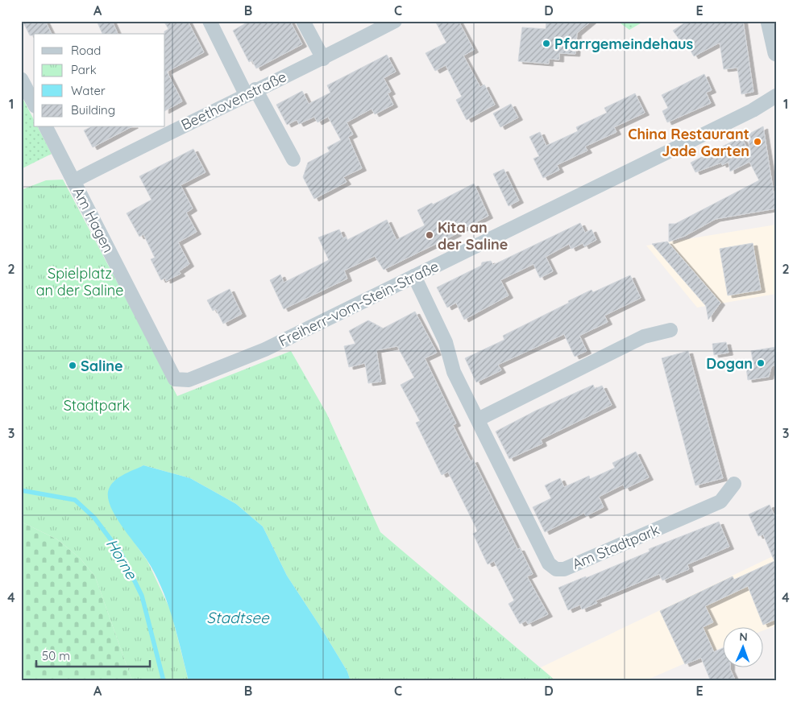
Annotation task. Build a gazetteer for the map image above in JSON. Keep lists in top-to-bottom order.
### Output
{
  "streets": {
    "street": [
      "Beethovenstraße",
      "Am Hagen",
      "Freiherr-vom-Stein-Straße",
      "Am Stadtpark"
    ]
  },
  "crossings": [
    ["Beethovenstraße", "Am Hagen"],
    ["Am Hagen", "Freiherr-vom-Stein-Straße"],
    ["Freiherr-vom-Stein-Straße", "Am Stadtpark"]
  ],
  "water": ["Horne", "Stadtsee"],
  "parks": ["Spielplatz an der Saline", "Stadtpark"],
  "places": [
    "Pfarrgemeindehaus",
    "China Restaurant Jade Garten",
    "Kita an der Saline",
    "Dogan",
    "Saline"
  ],
  "legend": [
    "Road",
    "Park",
    "Water",
    "Building"
  ],
  "scale_bar": "50 m",
  "north": "top",
  "grid": {
    "columns": [
      "A",
      "B",
      "C",
      "D",
      "E"
    ],
    "rows": [
      "1",
      "2",
      "3",
      "4"
    ]
  }
}
